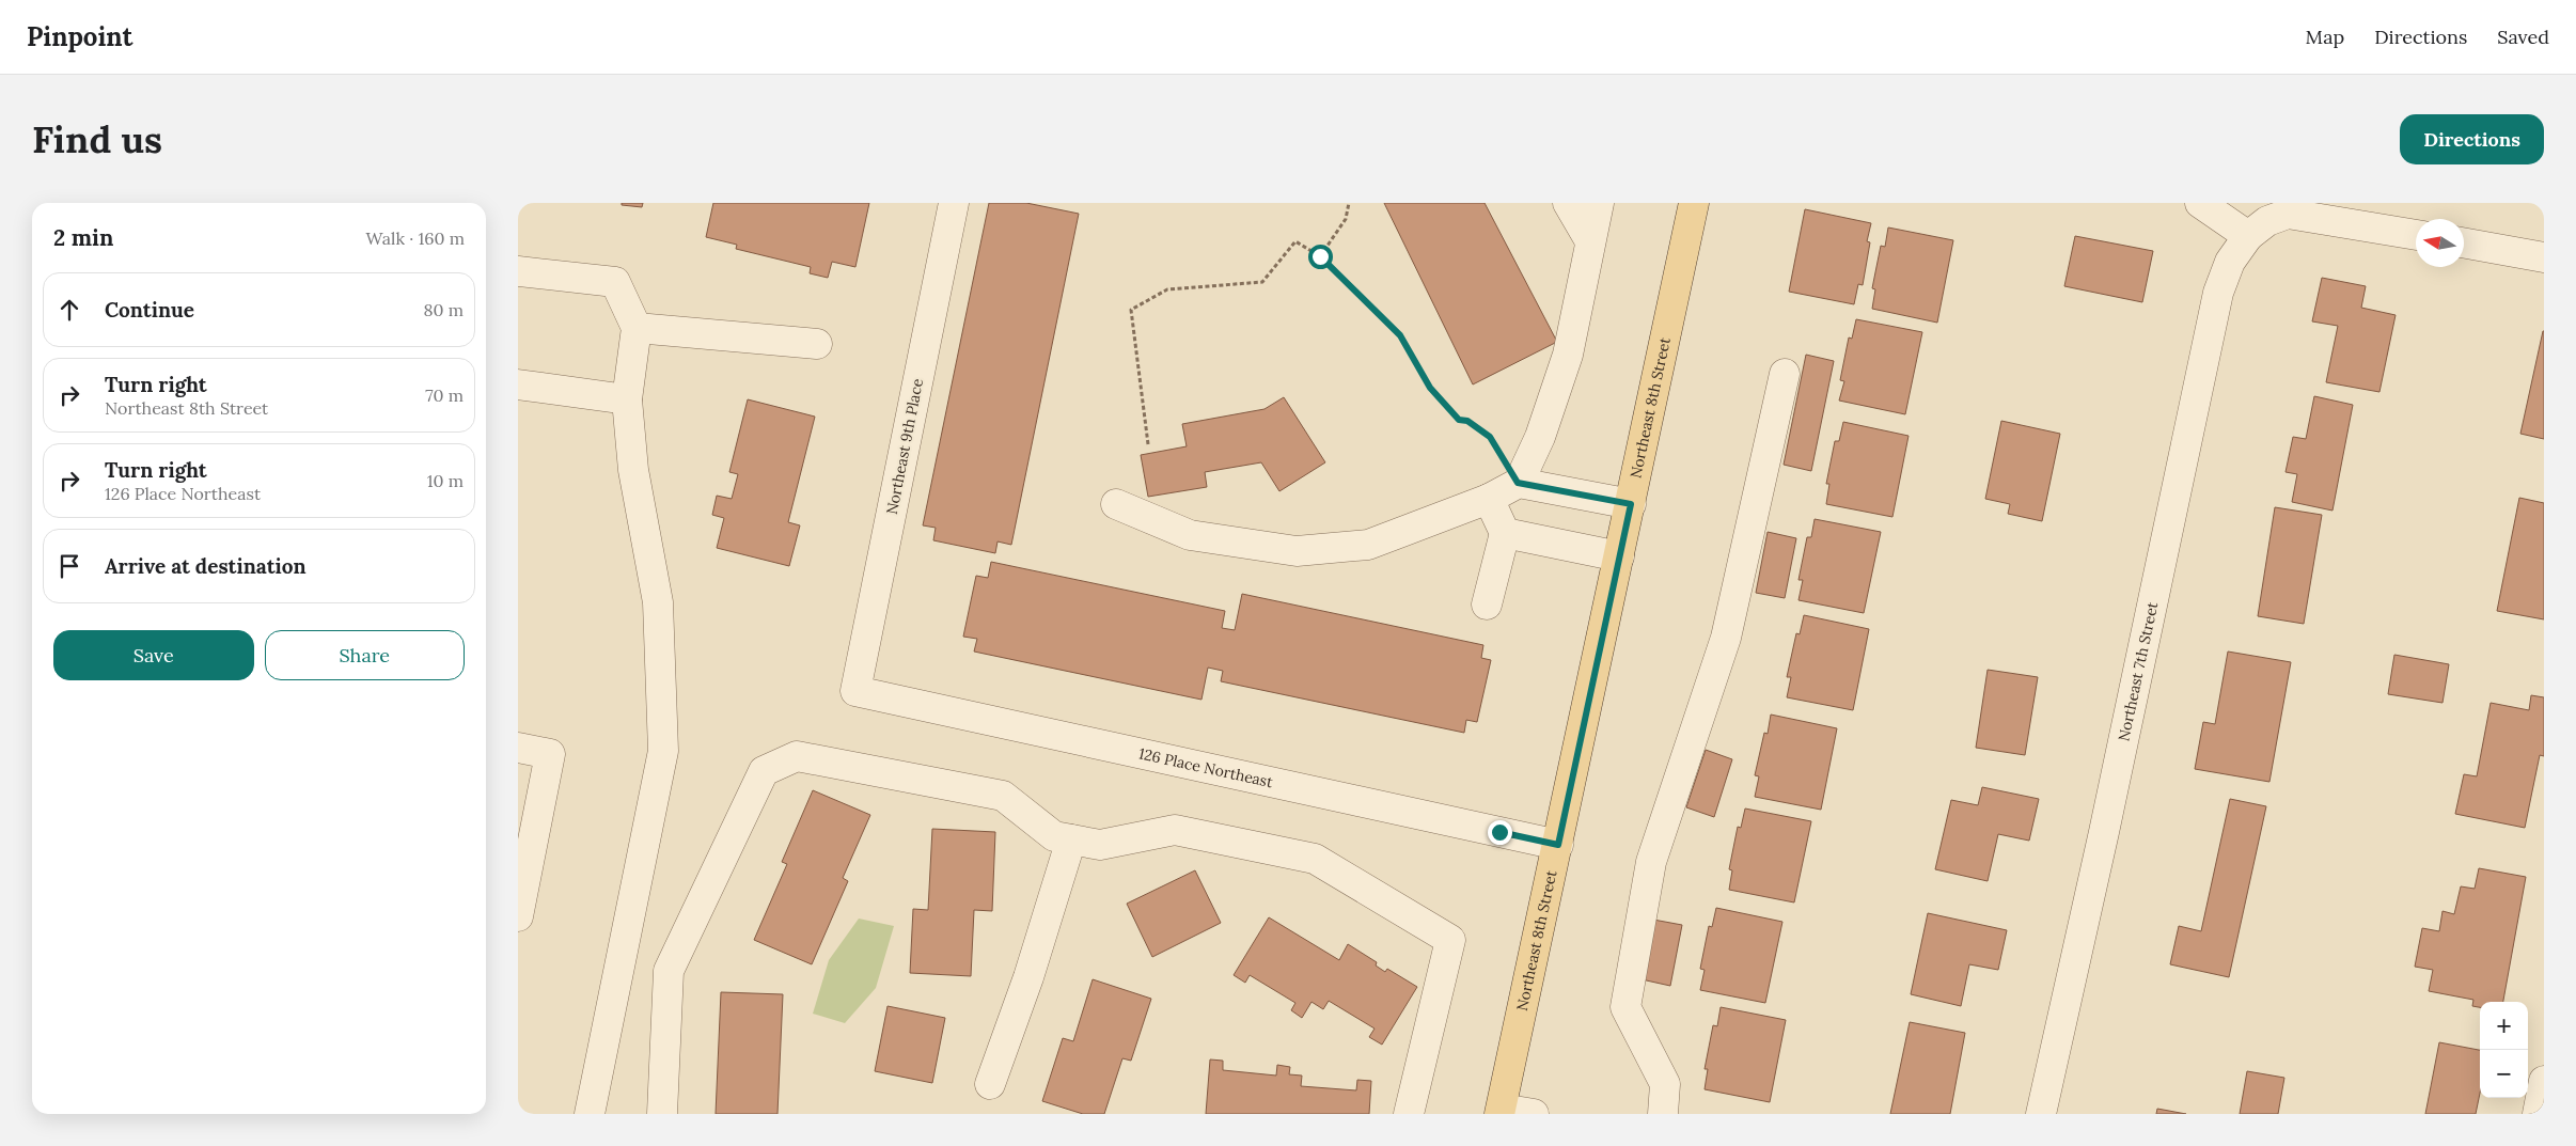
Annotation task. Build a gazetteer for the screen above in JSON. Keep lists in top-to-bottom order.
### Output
{
  "streets": {
    "main road": ["Northeast 8th Street"],
    "street": ["Northeast 9th Place", "Northeast 7th Street", "126 Place Northeast"]
  },
  "crossings": [
    ["Northeast 8th Street", "126 Place Northeast"],
    ["Northeast 9th Place", "126 Place Northeast"]
  ],
  "north": "left",
  "page": {
    "header": "Pinpoint",
    "nav": ["Map", "Directions", "Saved"],
    "buttons": [
      "Directions",
      ["Save", "Share"]
    ],
    "title": "Find us",
    "heading": ["2 min", "Walk · 160 m"],
    "list": [
      ["Continue", "80 m"],
      ["Turn right", "Northeast 8th Street", "70 m"],
      ["Turn right", "126 Place Northeast", "10 m"],
      "Arrive at destination"
    ],
    "map_buttons": ["+", "−"]
  }
}
